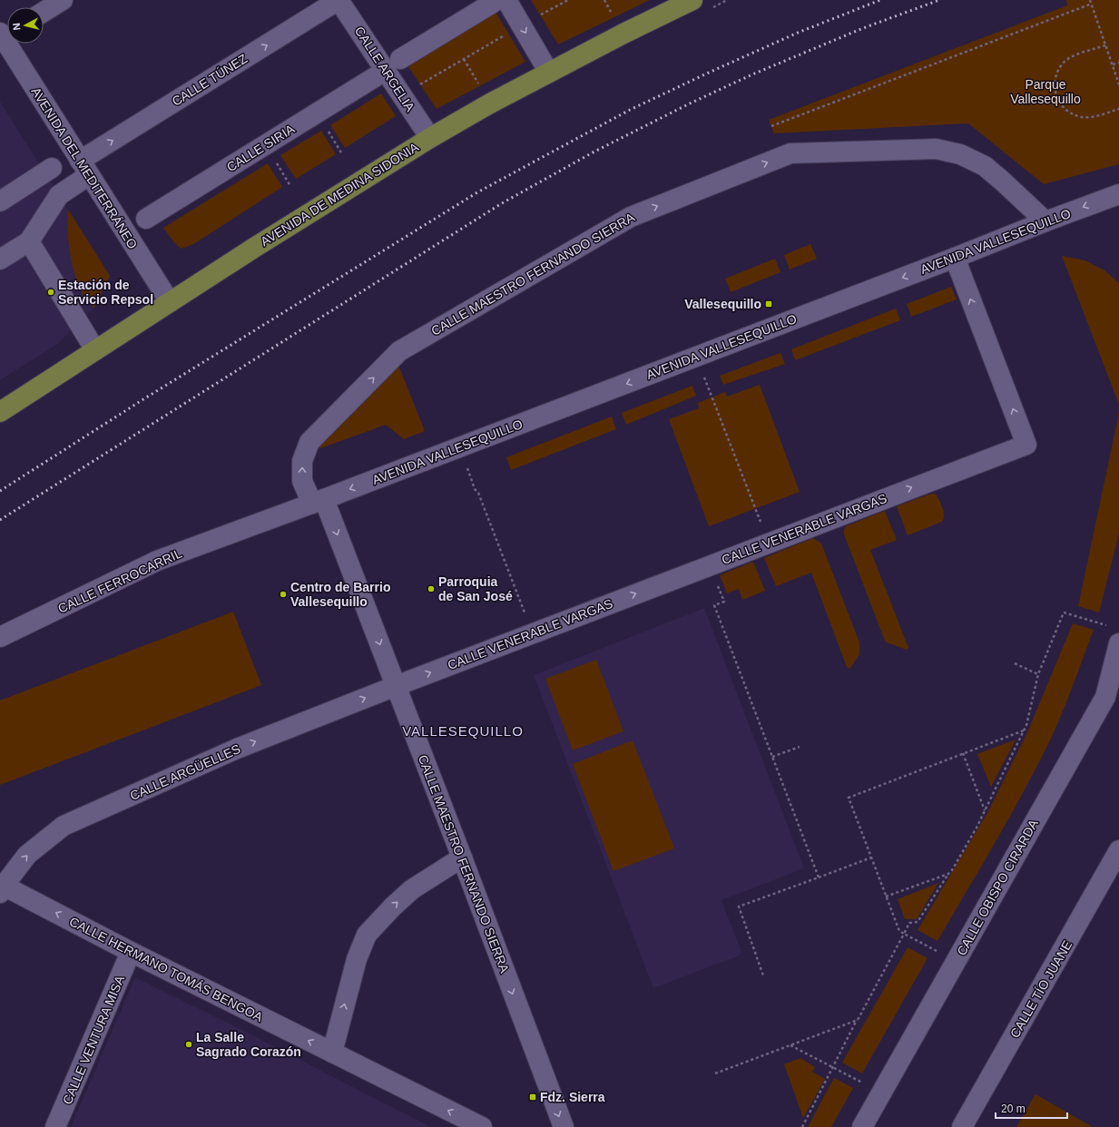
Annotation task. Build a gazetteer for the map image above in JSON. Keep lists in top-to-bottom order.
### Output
{
  "streets": {
    "main road": ["AVENIDA DE MEDINA SIDONIA"],
    "street": [
      "CALLE ARGELIA",
      "CALLE TÚNEZ",
      "CALLE SIRIA",
      "AVENIDA DEL MEDITERRÁNEO",
      "AVENIDA VALLESEQUILLO",
      "CALLE MAESTRO FERNANDO SIERRA",
      "CALLE VENERABLE VARGAS",
      "CALLE FERROCARRIL",
      "CALLE ARGÜELLES",
      "CALLE OBISPO CIRARDA",
      "CALLE HERMANO TOMÁS BENGOA",
      "CALLE TÍO JUANE",
      "CALLE VENTURA MISA"
    ]
  },
  "crossings": [
    ["CALLE ARGELIA", "CALLE TÚNEZ"],
    ["CALLE ARGELIA", "AVENIDA DE MEDINA SIDONIA"],
    ["CALLE TÚNEZ", "AVENIDA DEL MEDITERRÁNEO"],
    ["AVENIDA DEL MEDITERRÁNEO", "AVENIDA DE MEDINA SIDONIA"],
    ["AVENIDA VALLESEQUILLO", "CALLE MAESTRO FERNANDO SIERRA"],
    ["AVENIDA VALLESEQUILLO", "CALLE VENERABLE VARGAS"],
    ["AVENIDA VALLESEQUILLO", "CALLE FERROCARRIL"],
    ["CALLE MAESTRO FERNANDO SIERRA", "CALLE VENERABLE VARGAS"],
    ["CALLE MAESTRO FERNANDO SIERRA", "CALLE FERROCARRIL"],
    ["CALLE MAESTRO FERNANDO SIERRA", "CALLE ARGÜELLES"],
    ["CALLE VENERABLE VARGAS", "CALLE ARGÜELLES"],
    ["CALLE ARGÜELLES", "CALLE HERMANO TOMÁS BENGOA"],
    ["CALLE HERMANO TOMÁS BENGOA", "CALLE VENTURA MISA"]
  ],
  "one_way": [
    "CALLE TÚNEZ",
    "AVENIDA VALLESEQUILLO",
    "CALLE ARGÜELLES",
    "CALLE HERMANO TOMÁS BENGOA"
  ],
  "districts": ["VALLESEQUILLO"],
  "parks": ["Parque Vallesequillo"],
  "places": {
    "other": [
      "Estación de Servicio Repsol",
      "Parroquia de San José",
      "Centro de Barrio Vallesequillo",
      "La Salle Sagrado Corazón"
    ],
    "transit": ["Vallesequillo", "Fdz. Sierra"]
  },
  "scale_bar": "20 m",
  "north": "left"
}
